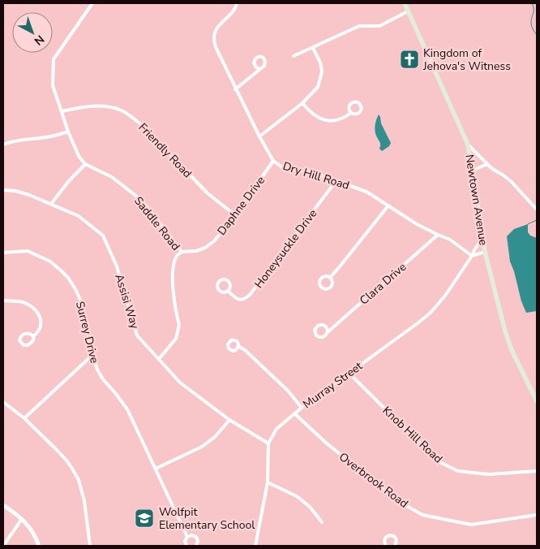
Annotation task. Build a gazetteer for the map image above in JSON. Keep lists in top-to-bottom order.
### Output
{
  "streets": {
    "main road": ["Newtown Avenue"],
    "street": [
      "Friendly Road",
      "Dry Hill Road",
      "Daphne Drive",
      "Saddle Road",
      "Honeysuckle Drive",
      "Clara Drive",
      "Assisi Way",
      "Surrey Drive",
      "Murray Street",
      "Knob Hill Road",
      "Overbrook Road"
    ]
  },
  "crossings": [
    ["Friendly Road", "Daphne Drive"],
    ["Dry Hill Road", "Daphne Drive"],
    ["Dry Hill Road", "Honeysuckle Drive"],
    ["Dry Hill Road", "Clara Drive"],
    ["Dry Hill Road", "Murray Street"],
    ["Newtown Avenue", "Murray Street"],
    ["Daphne Drive", "Saddle Road"],
    ["Saddle Road", "Assisi Way"],
    ["Assisi Way", "Murray Street"],
    ["Murray Street", "Knob Hill Road"],
    ["Murray Street", "Overbrook Road"]
  ],
  "places": {
    "church": ["Kingdom of Jehova's Witness"],
    "school or university": ["Wolfpit Elementary School"]
  },
  "north": "bottom right"
}
